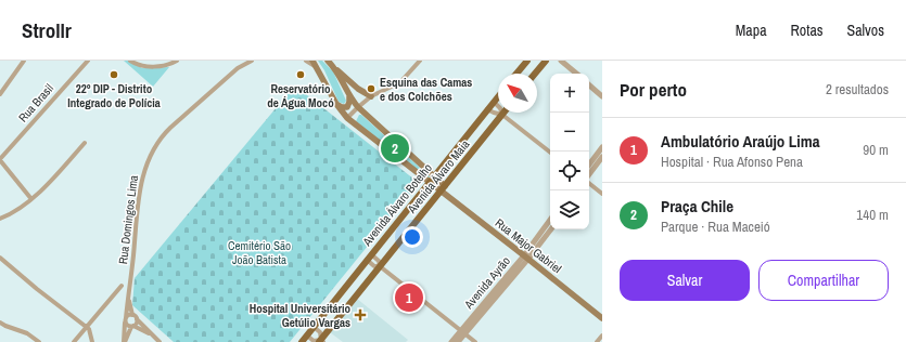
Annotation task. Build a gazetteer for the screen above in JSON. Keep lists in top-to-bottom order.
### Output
{
  "streets": {
    "main road": ["Avenida Álvaro Maia", "Avenida Álvaro Botelho", "Rua Major Gabriel"],
    "street": ["Rua Brasil", "Rua Domingos Lima", "Avenida Ayrão"]
  },
  "crossings": [
    ["Avenida Álvaro Maia", "Rua Major Gabriel"],
    ["Avenida Álvaro Botelho", "Rua Major Gabriel"],
    ["Rua Major Gabriel", "Avenida Ayrão"]
  ],
  "parks": ["Cemitério São João Batista"],
  "places": {
    "other": ["22º DIP - Distrito Integrado de Polícia", "Reservatório de Água Mocó", "Esquina das Camas e dos Colchões"],
    "health": ["Hospital Universitário Getúlio Vargas"]
  },
  "north": "top left",
  "page": {
    "header": "Strollr",
    "nav": ["Mapa", "Rotas", "Salvos"],
    "heading": ["Por perto", "2 resultados"],
    "map_buttons": ["+", "−"],
    "list": [
      {
        "mark": "1",
        "name": "Ambulatório Araújo Lima",
        "note": "Hospital · Rua Afonso Pena",
        "value": "90 m"
      },
      {
        "mark": "2",
        "name": "Praça Chile",
        "note": "Parque · Rua Maceió",
        "value": "140 m"
      }
    ],
    "pins": ["2", "1"],
    "buttons": ["Salvar", "Compartilhar"]
  }
}
